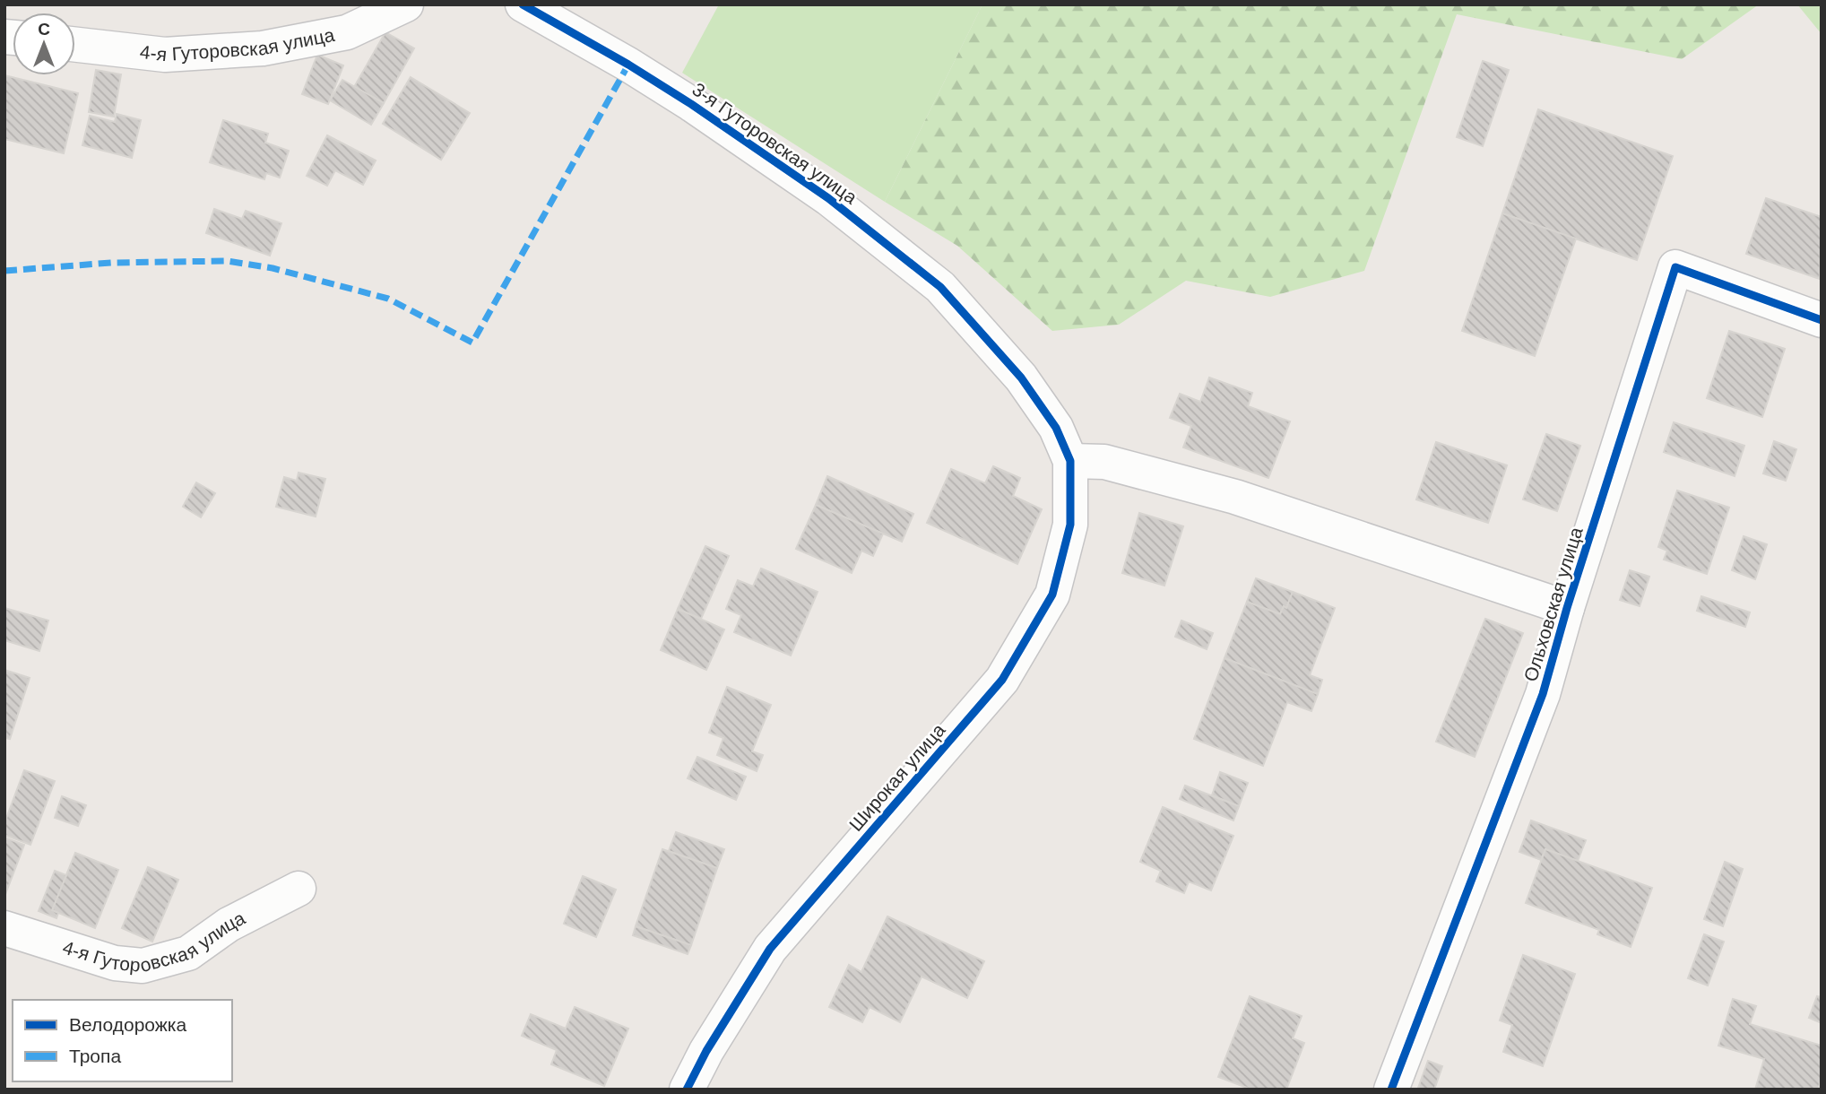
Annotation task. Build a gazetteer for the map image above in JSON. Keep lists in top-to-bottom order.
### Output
{
  "streets": {
    "street": [
      "4-я Гуторовская улица",
      "3-я Гуторовская улица",
      "Ольховская улица",
      "Широкая улица"
    ]
  },
  "crossings": [
    ["3-я Гуторовская улица", "Широкая улица"]
  ],
  "legend": ["Велодорожка", "Тропа"],
  "north": "top"
}
